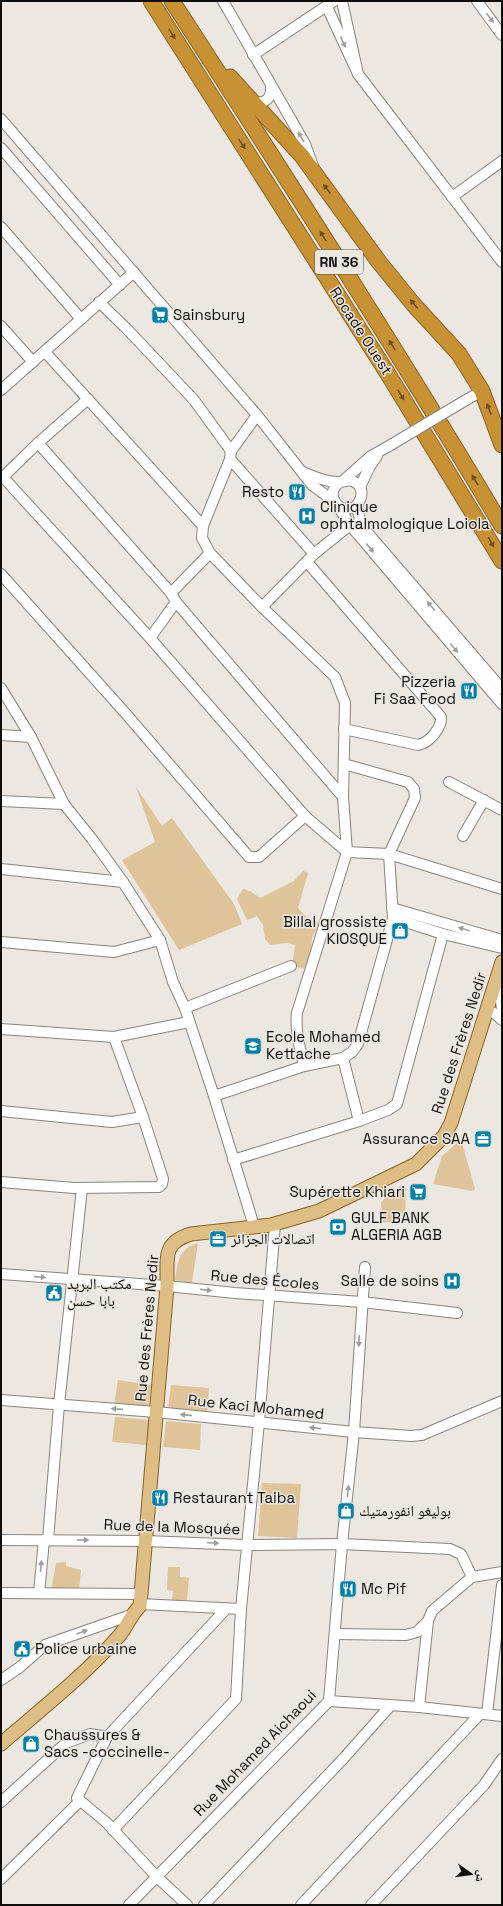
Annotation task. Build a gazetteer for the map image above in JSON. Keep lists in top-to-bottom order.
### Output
{
  "streets": {
    "highway": ["RN 36", "Rocade Ouest"],
    "main road": ["Rue des Frères Nedir"],
    "street": [
      "Rue des Écoles",
      "Rue Kaci Mohamed",
      "Rue de la Mosquée",
      "Rue Mohamed Aichaoui"
    ]
  },
  "crossings": [
    ["Rue des Frères Nedir", "Rue des Écoles"],
    ["Rue des Frères Nedir", "Rue Kaci Mohamed"],
    ["Rue des Frères Nedir", "Rue de la Mosquée"],
    ["Rue des Écoles", "Rue Mohamed Aichaoui"],
    ["Rue Kaci Mohamed", "Rue Mohamed Aichaoui"],
    ["Rue de la Mosquée", "Rue Mohamed Aichaoui"]
  ],
  "one_way": ["Rue des Écoles", "Rue Kaci Mohamed"],
  "places": {
    "supermarket": ["Sainsbury", "Supérette Khiari"],
    "restaurant": [
      "Resto",
      "Pizzeria Fi Saa Food",
      "Restaurant Taiba",
      "Mc Pif"
    ],
    "hospital": ["Clinique ophtalmologique Loiola", "Salle de soins"],
    "shop": ["Billal grossiste KIOSQUE", "بوليغو انفورمتيك", "Chaussures & Sacs -coccinelle-"],
    "school or university": ["Ecole Mohamed Kettache"],
    "office": ["Assurance SAA", "اتصالات الجزائر"],
    "bank": ["GULF BANK ALGERIA AGB"],
    "public building": ["مكتب البريد بابا حسن", "Police urbaine"]
  },
  "north": "right"
}
